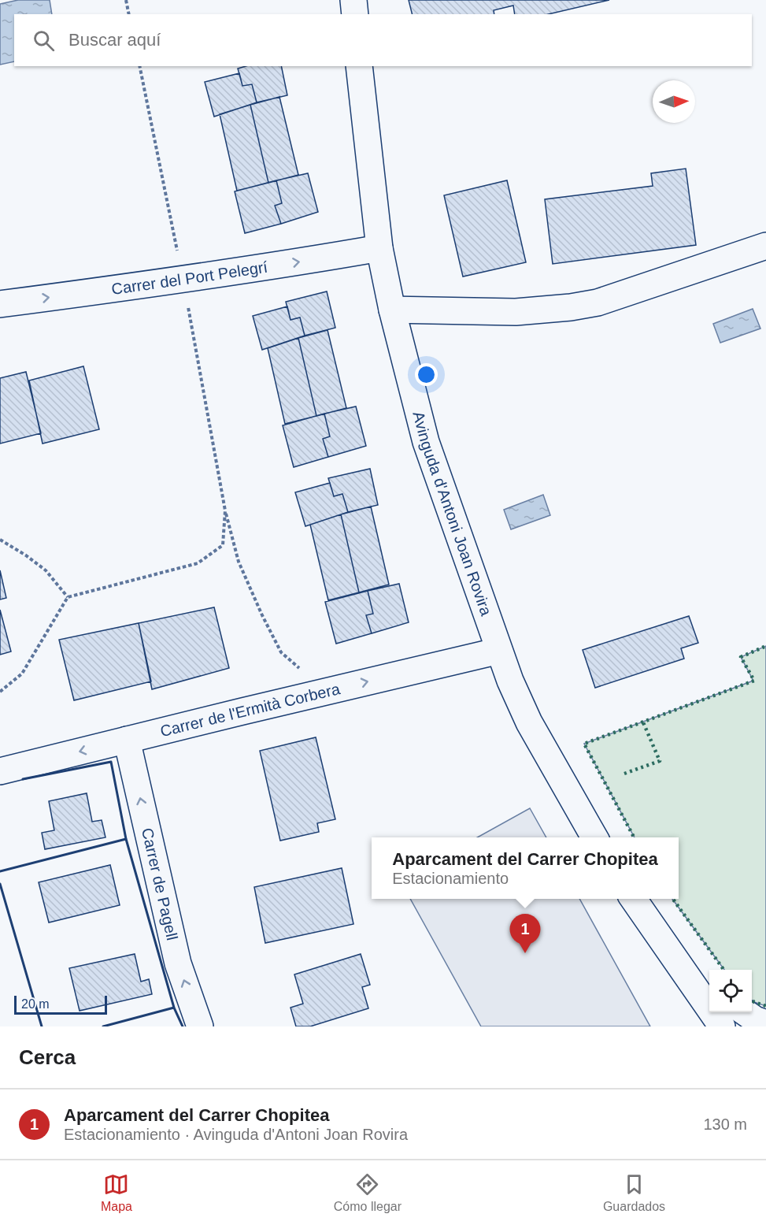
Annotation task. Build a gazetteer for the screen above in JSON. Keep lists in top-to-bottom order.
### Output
{
  "streets": {
    "street": [
      "Carrer del Port Pelegrí",
      "Avinguda d'Antoni Joan Rovira",
      "Carrer de l'Ermità Corbera",
      "Carrer de Pagell"
    ]
  },
  "crossings": [
    ["Carrer del Port Pelegrí", "Avinguda d'Antoni Joan Rovira"],
    ["Avinguda d'Antoni Joan Rovira", "Carrer de l'Ermità Corbera"],
    ["Carrer de l'Ermità Corbera", "Carrer de Pagell"]
  ],
  "one_way": ["Carrer del Port Pelegrí", "Carrer de Pagell"],
  "scale_bar": "20 m",
  "north": "right",
  "page": {
    "search": "Buscar aquí",
    "popup": ["Aparcament del Carrer Chopitea", "Estacionamiento"],
    "pins": "1",
    "scale": "20 m",
    "heading": "Cerca",
    "list": [
      {
        "mark": "1",
        "name": "Aparcament del Carrer Chopitea",
        "note": "Estacionamiento · Avinguda d'Antoni Joan Rovira",
        "value": "130 m"
      }
    ],
    "nav": ["Mapa", "Cómo llegar", "Guardados"]
  }
}
